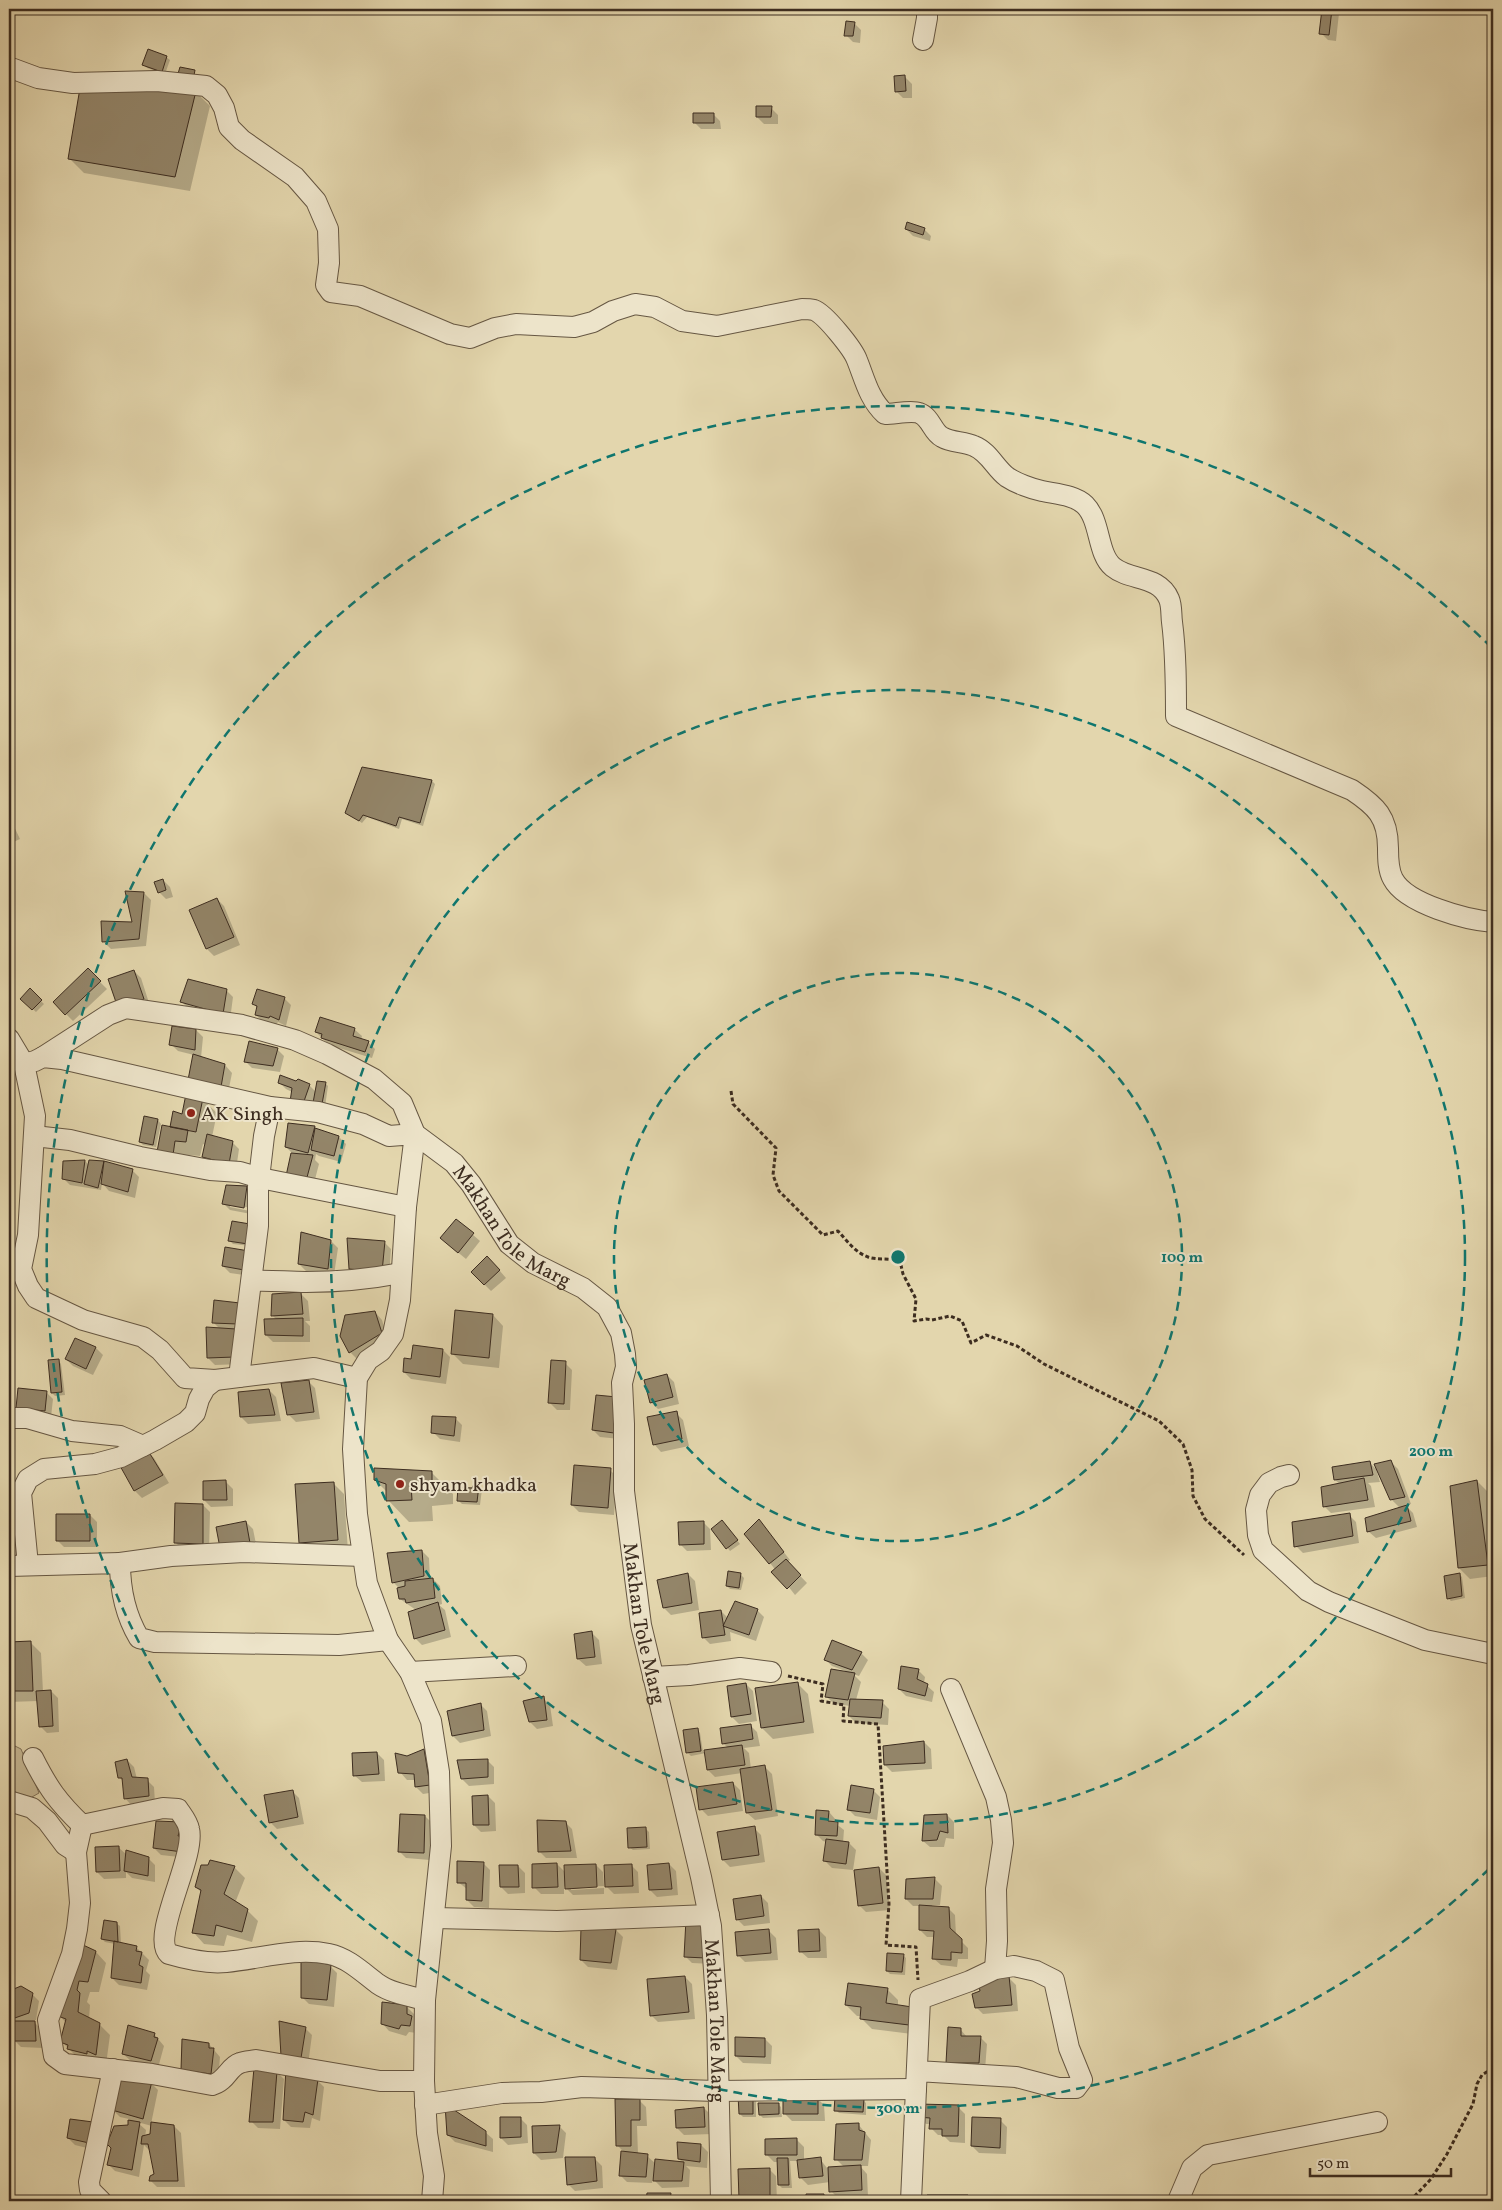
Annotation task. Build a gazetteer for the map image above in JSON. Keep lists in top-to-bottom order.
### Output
{
  "streets": {
    "street": ["Makhan Tole Marg"]
  },
  "places": ["AK Singh", "shyam khadka"],
  "scale_bar": "50 m",
  "rings": ["100 m", "200 m", "300 m"]
}
